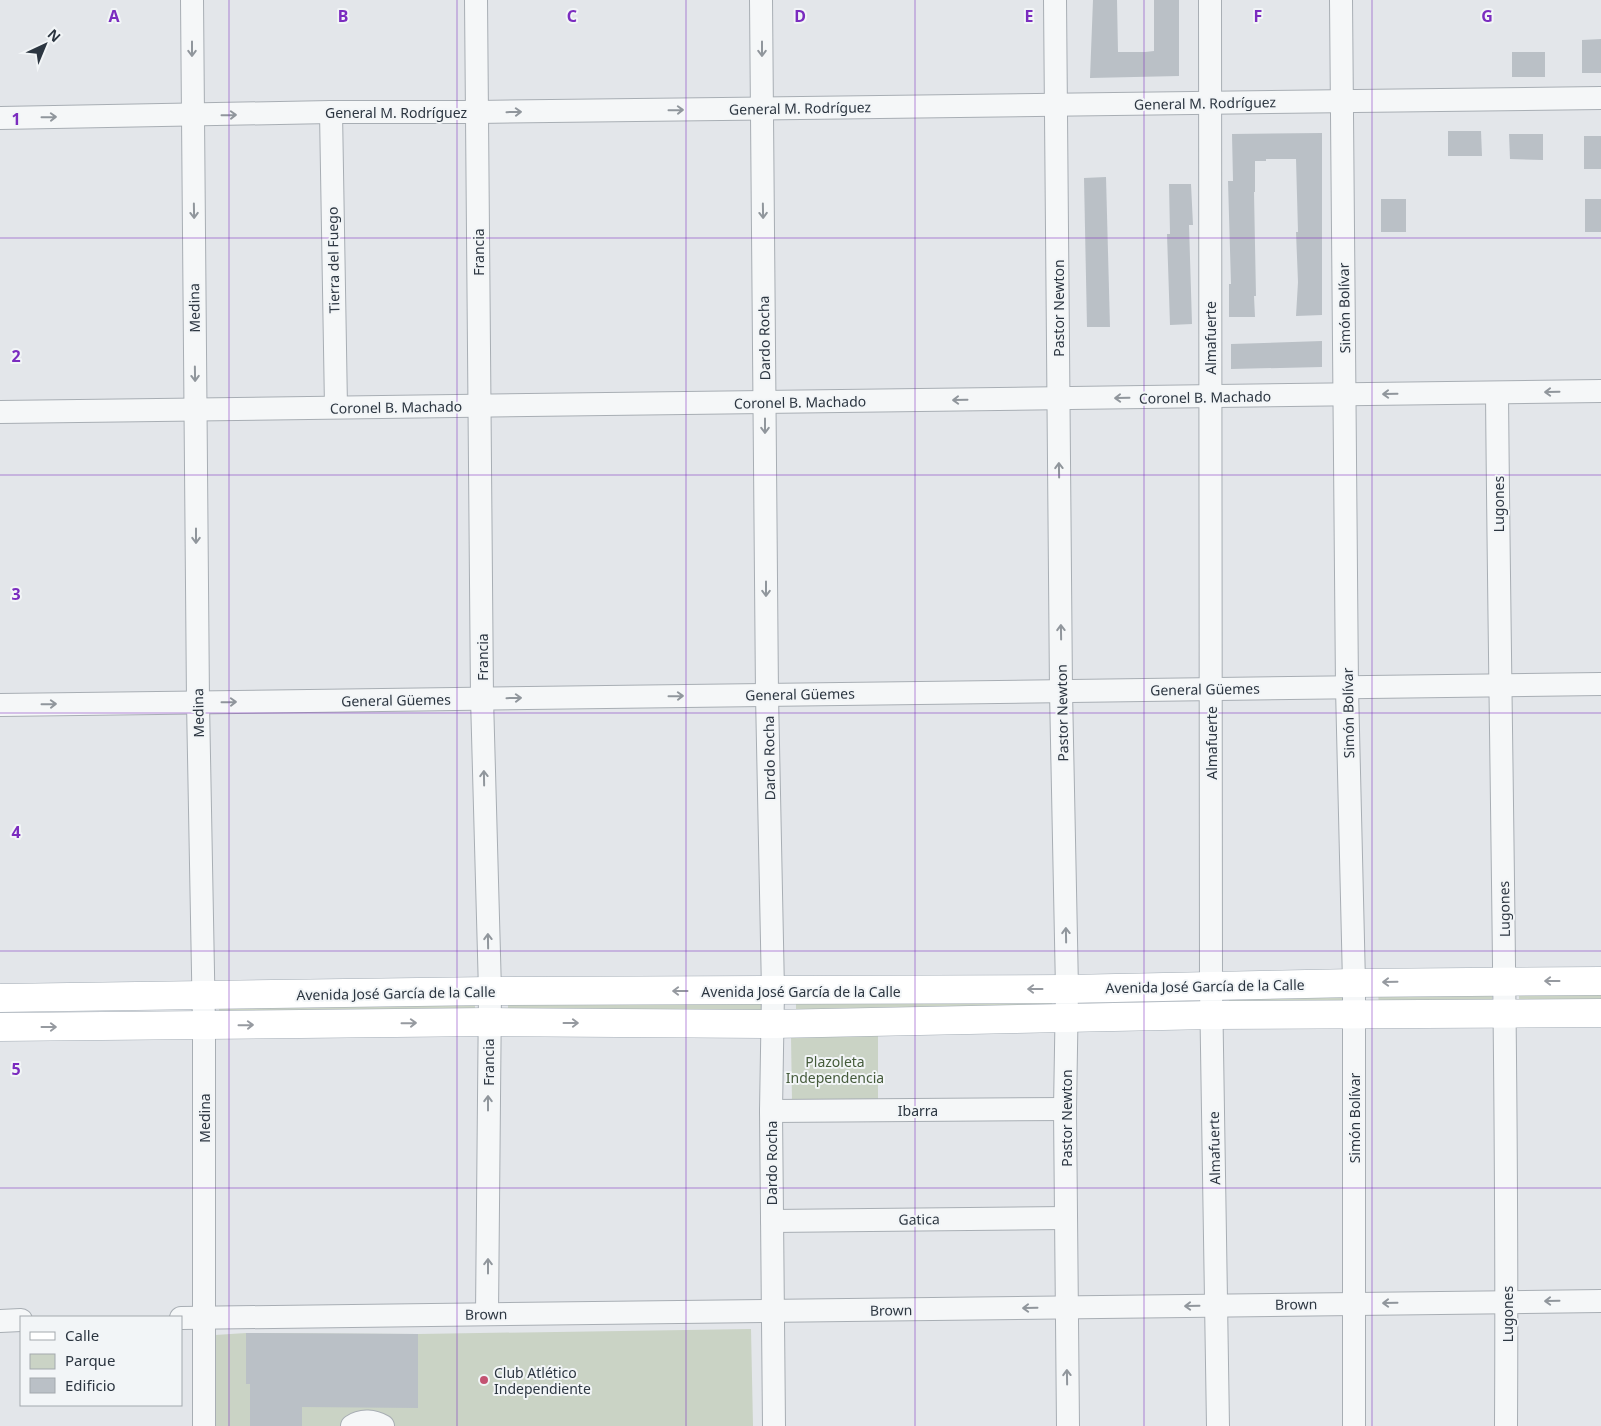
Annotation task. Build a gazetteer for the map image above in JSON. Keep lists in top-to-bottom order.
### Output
{
  "streets": {
    "main road": ["Avenida José García de la Calle"],
    "street": [
      "General M. Rodríguez",
      "Francia",
      "Tierra del Fuego",
      "Medina",
      "Pastor Newton",
      "Simón Bolívar",
      "Dardo Rocha",
      "Almafuerte",
      "Coronel B. Machado",
      "Lugones",
      "General Güemes",
      "Ibarra",
      "Gatica",
      "Brown"
    ]
  },
  "crossings": [
    ["General M. Rodríguez", "Francia"],
    ["General M. Rodríguez", "Tierra del Fuego"],
    ["General M. Rodríguez", "Medina"],
    ["General M. Rodríguez", "Pastor Newton"],
    ["General M. Rodríguez", "Simón Bolívar"],
    ["General M. Rodríguez", "Dardo Rocha"],
    ["General M. Rodríguez", "Almafuerte"],
    ["Francia", "Coronel B. Machado"],
    ["Francia", "General Güemes"],
    ["Francia", "Avenida José García de la Calle"],
    ["Francia", "Brown"],
    ["Tierra del Fuego", "Coronel B. Machado"],
    ["Medina", "Coronel B. Machado"],
    ["Medina", "General Güemes"],
    ["Medina", "Avenida José García de la Calle"],
    ["Medina", "Brown"],
    ["Pastor Newton", "Coronel B. Machado"],
    ["Pastor Newton", "General Güemes"],
    ["Pastor Newton", "Avenida José García de la Calle"],
    ["Pastor Newton", "Ibarra"],
    ["Pastor Newton", "Gatica"],
    ["Pastor Newton", "Brown"],
    ["Simón Bolívar", "Coronel B. Machado"],
    ["Simón Bolívar", "General Güemes"],
    ["Simón Bolívar", "Avenida José García de la Calle"],
    ["Simón Bolívar", "Brown"],
    ["Dardo Rocha", "Coronel B. Machado"],
    ["Dardo Rocha", "General Güemes"],
    ["Dardo Rocha", "Avenida José García de la Calle"],
    ["Dardo Rocha", "Ibarra"],
    ["Dardo Rocha", "Gatica"],
    ["Dardo Rocha", "Brown"],
    ["Almafuerte", "Coronel B. Machado"],
    ["Almafuerte", "General Güemes"],
    ["Almafuerte", "Avenida José García de la Calle"],
    ["Almafuerte", "Brown"],
    ["Coronel B. Machado", "Lugones"],
    ["Lugones", "General Güemes"],
    ["Lugones", "Avenida José García de la Calle"],
    ["Lugones", "Brown"]
  ],
  "one_way": [
    "General M. Rodríguez",
    "Francia",
    "Medina",
    "Pastor Newton",
    "Dardo Rocha",
    "Coronel B. Machado",
    "General Güemes",
    "Brown"
  ],
  "parks": ["Plazoleta Independencia"],
  "places": ["Club Atlético Independiente"],
  "legend": ["Calle", "Parque", "Edificio"],
  "north": "top right",
  "grid": {
    "columns": [
      "A",
      "B",
      "C",
      "D",
      "E",
      "F",
      "G"
    ],
    "rows": [
      "1",
      "2",
      "3",
      "4",
      "5"
    ]
  }
}
